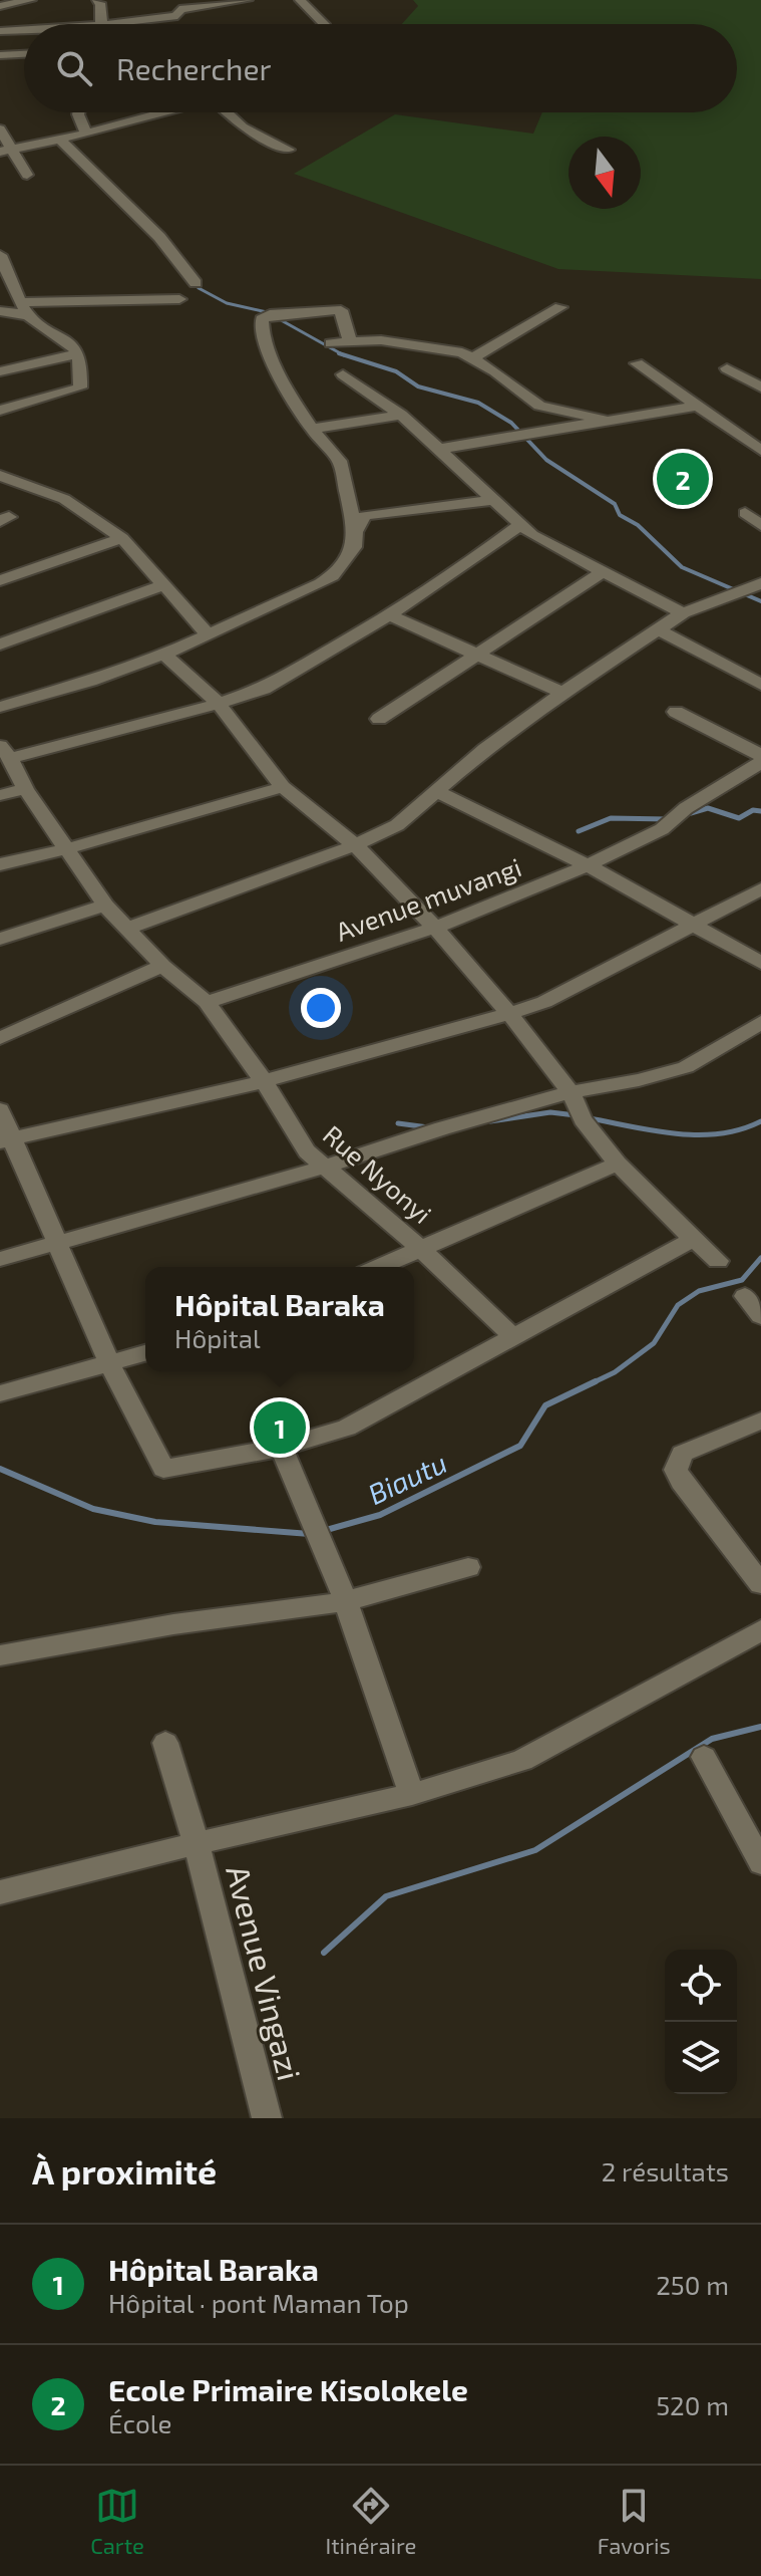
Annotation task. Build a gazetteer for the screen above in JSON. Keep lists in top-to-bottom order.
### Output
{
  "streets": {
    "street": ["Avenue muvangi", "Rue Nyonyi", "Avenue Vingazi"]
  },
  "crossings": [
    ["Avenue muvangi", "Rue Nyonyi"]
  ],
  "water": ["Biautu"],
  "north": "bottom",
  "page": {
    "search": "Rechercher",
    "pins": ["2", "1"],
    "popup": ["Hôpital Baraka", "Hôpital"],
    "heading": ["À proximité", "2 résultats"],
    "list": [
      {
        "mark": "1",
        "name": "Hôpital Baraka",
        "note": "Hôpital · pont Maman Top",
        "value": "250 m"
      },
      {
        "mark": "2",
        "name": "Ecole Primaire Kisolokele",
        "note": "École",
        "value": "520 m"
      }
    ],
    "nav": ["Carte", "Itinéraire", "Favoris"]
  }
}
